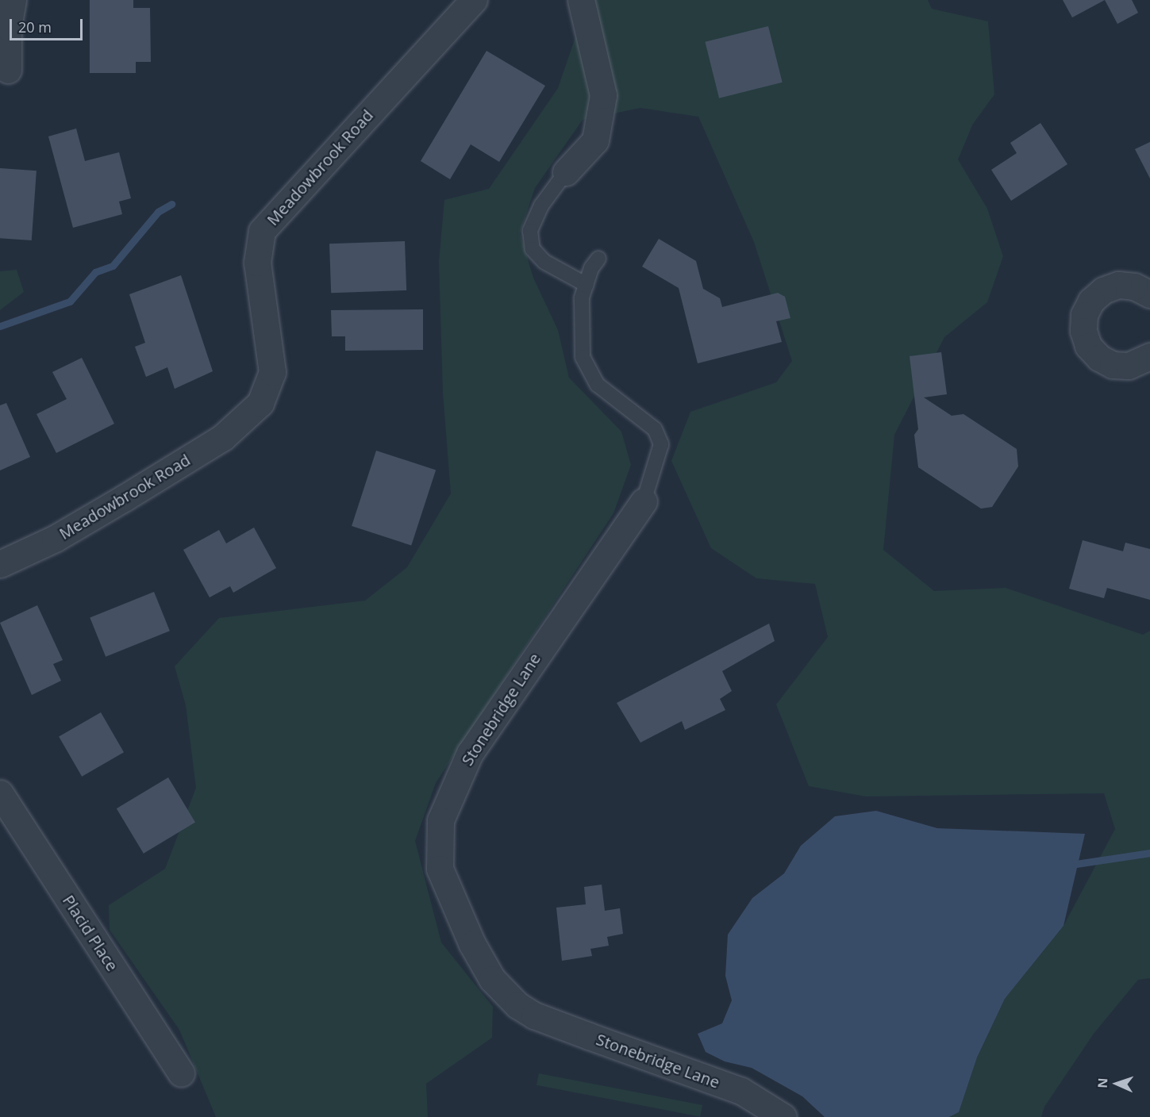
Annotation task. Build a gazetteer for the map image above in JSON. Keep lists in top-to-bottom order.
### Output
{
  "streets": {
    "street": ["Meadowbrook Road", "Stonebridge Lane", "Placid Place"]
  },
  "scale_bar": "20 m",
  "north": "left"
}
